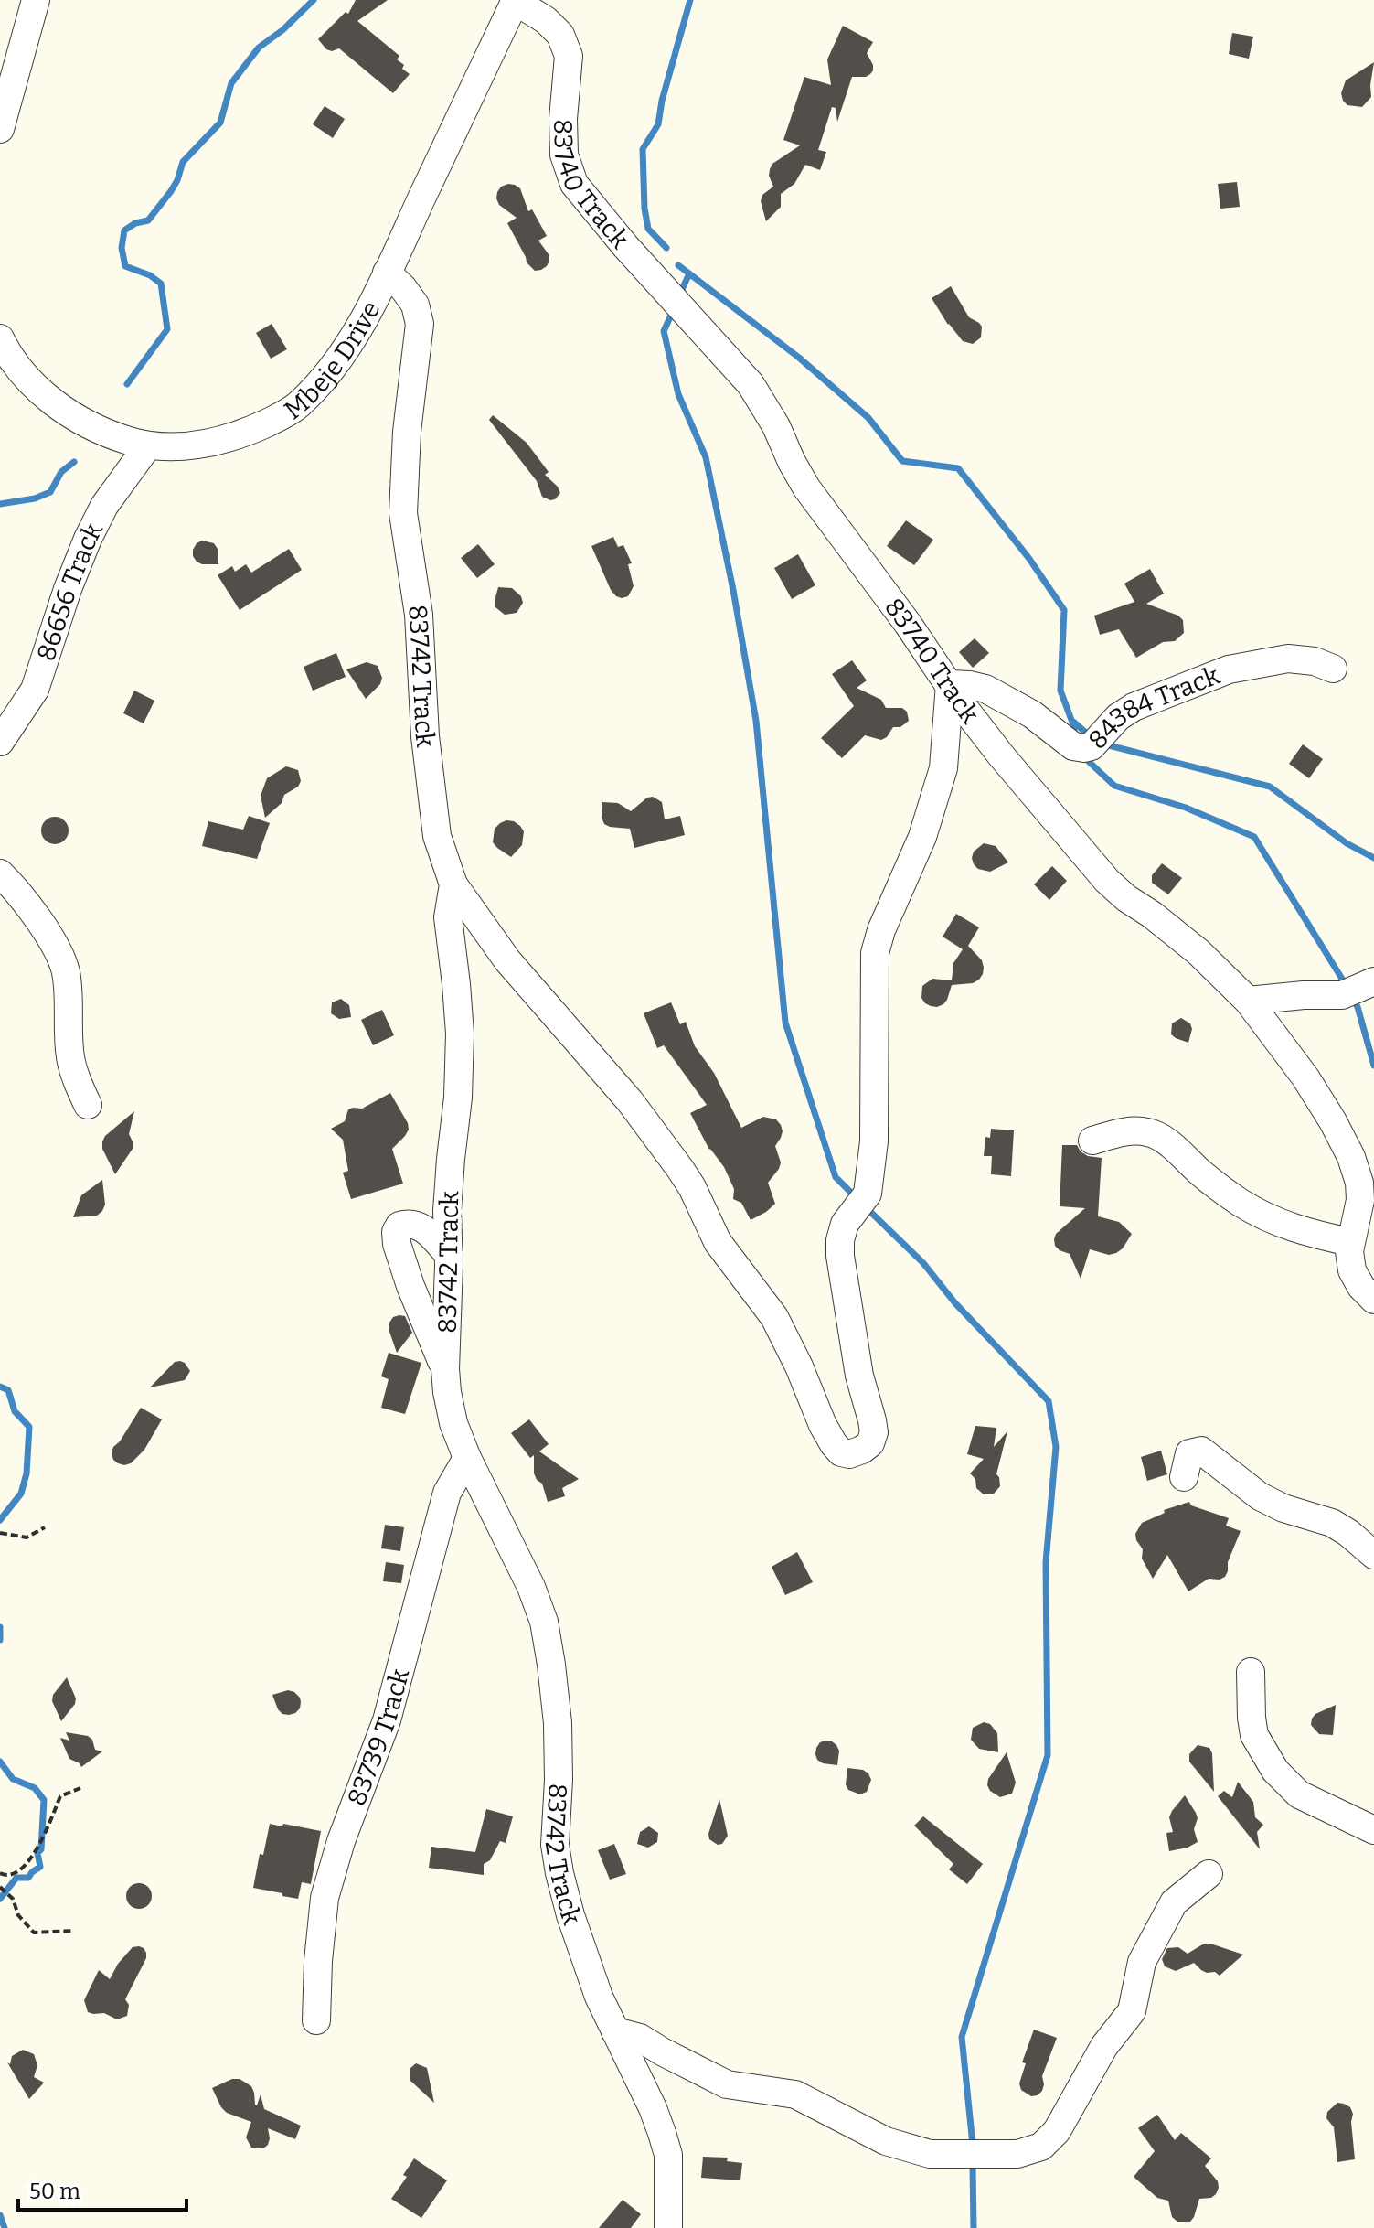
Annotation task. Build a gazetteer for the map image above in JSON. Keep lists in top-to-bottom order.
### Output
{
  "streets": {
    "street": [
      "83740 Track",
      "Mbeje Drive",
      "86656 Track",
      "83742 Track",
      "84384 Track",
      "83739 Track"
    ]
  },
  "crossings": [
    ["83740 Track", "Mbeje Drive"],
    ["83740 Track", "84384 Track"],
    ["Mbeje Drive", "86656 Track"],
    ["Mbeje Drive", "83742 Track"],
    ["83742 Track", "83739 Track"]
  ],
  "scale_bar": "50 m"
}
